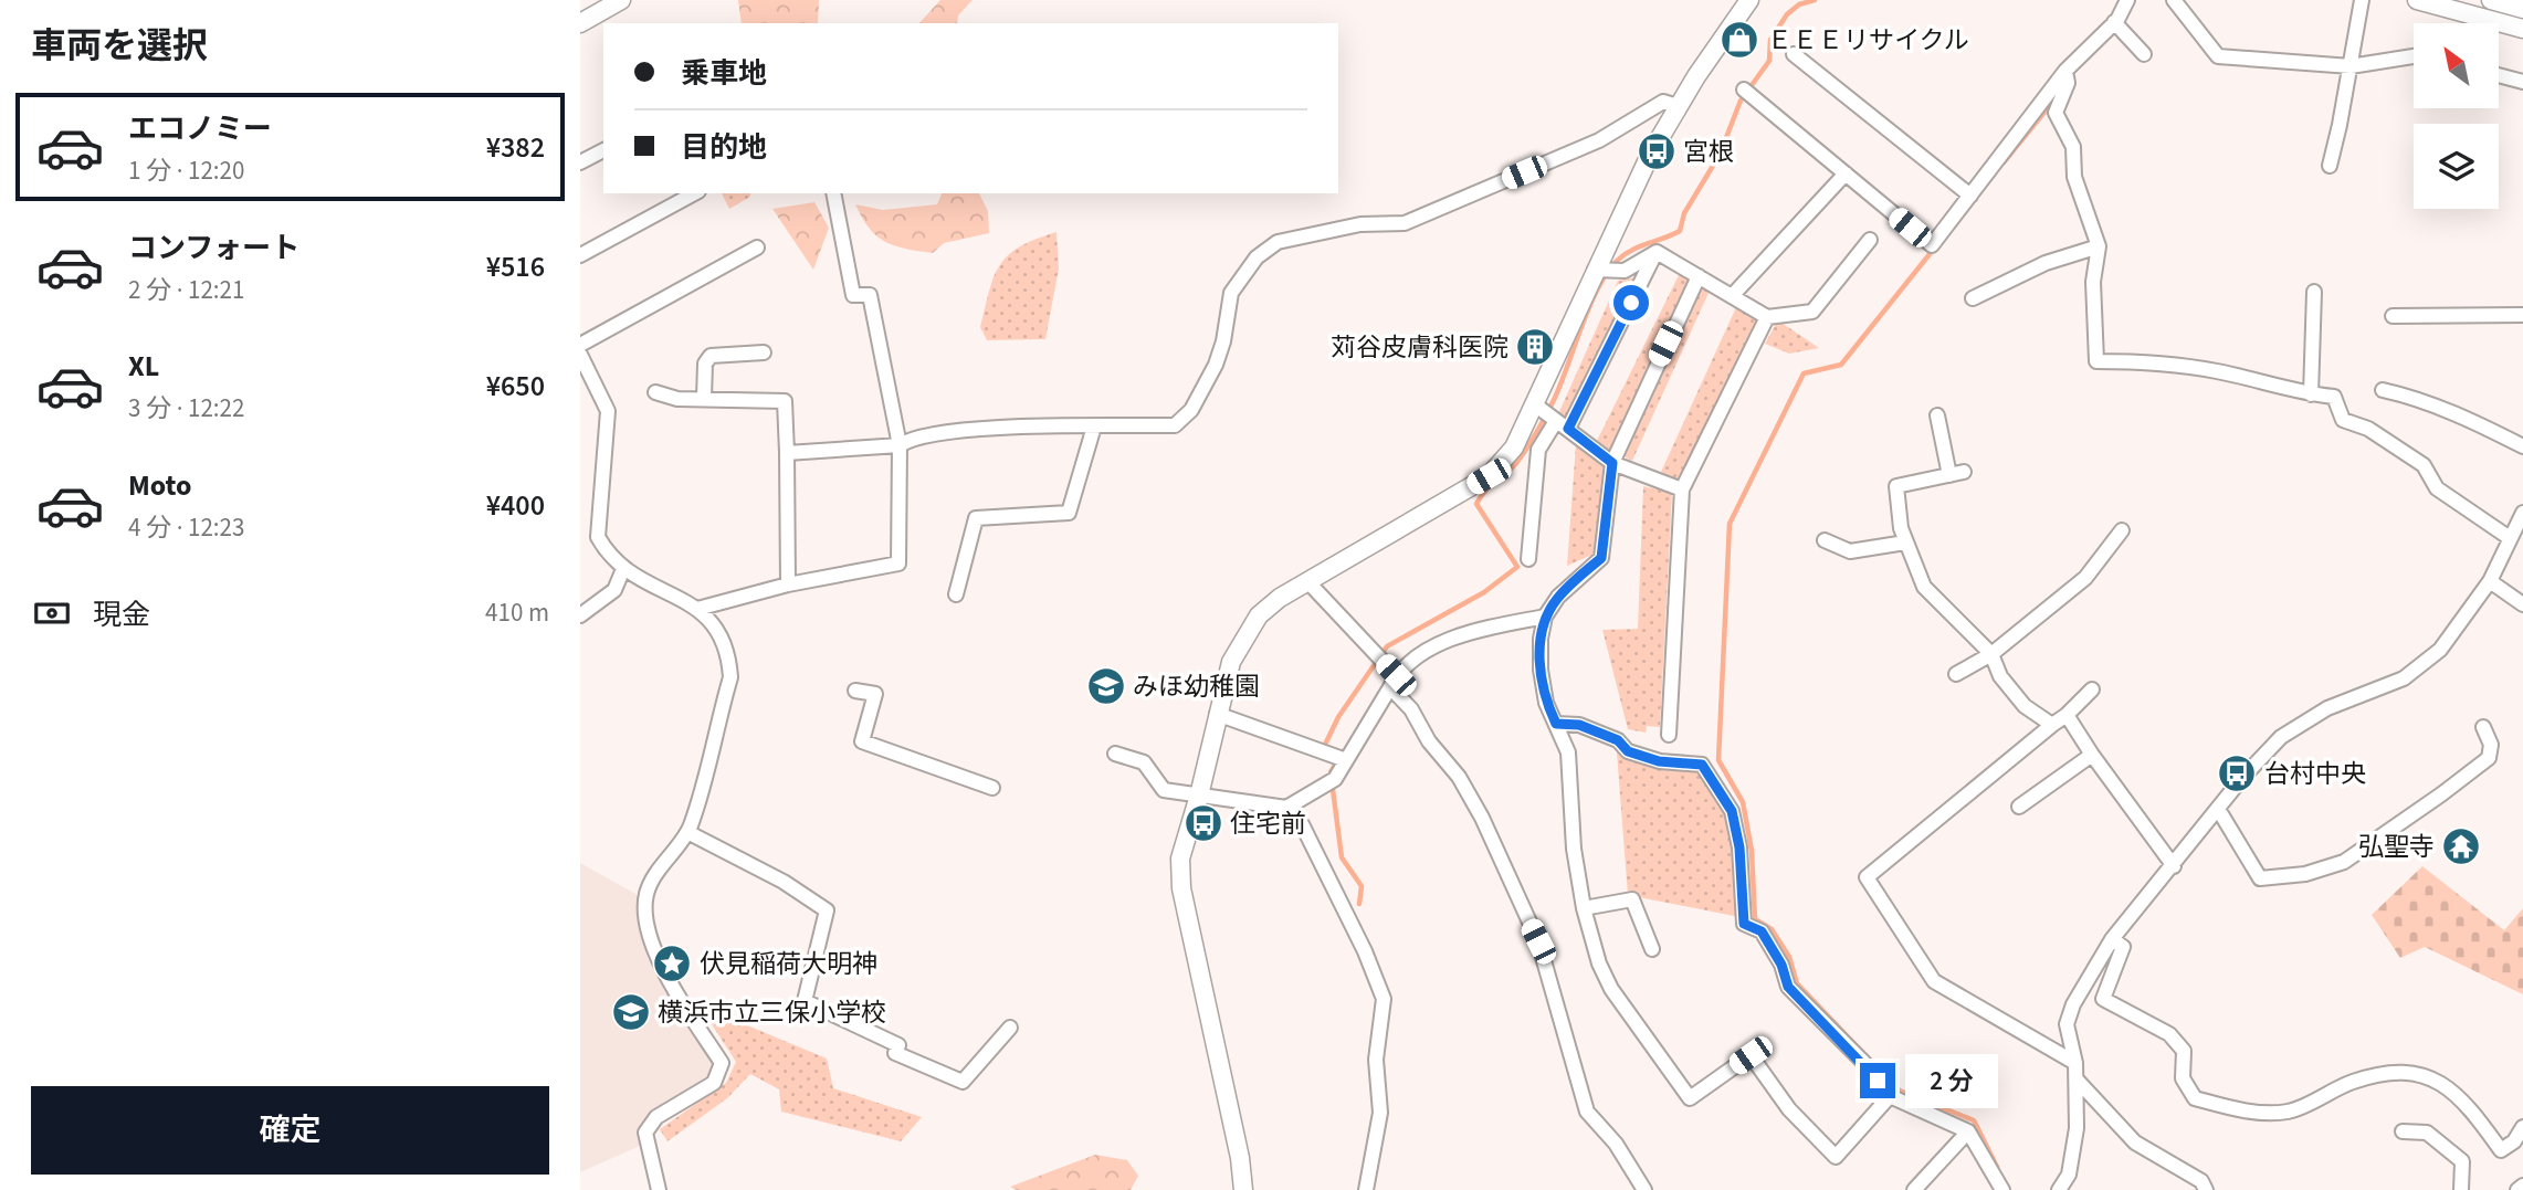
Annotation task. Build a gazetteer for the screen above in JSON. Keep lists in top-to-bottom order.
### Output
{
  "places": {
    "shop": ["ＥＥＥリサイクル"],
    "bus stop": ["宮根", "台村中央", "住宅前"],
    "building": ["苅谷皮膚科医院"],
    "school or university": ["みほ幼稚園", "横浜市立三保小学校"],
    "temple": ["弘聖寺"],
    "place": ["伏見稲荷大明神"]
  },
  "north": "top left",
  "page": {
    "heading": "車両を選択",
    "banner": ["乗車地", "目的地"],
    "list": [
      {
        "name": "エコノミー",
        "note": "1 分 · 12:20",
        "value": "¥382"
      },
      {
        "name": "コンフォート",
        "note": "2 分 · 12:21",
        "value": "¥516"
      },
      {
        "name": "XL",
        "note": "3 分 · 12:22",
        "value": "¥650"
      },
      {
        "name": "Moto",
        "note": "4 分 · 12:23",
        "value": "¥400"
      }
    ],
    "pay": ["現金", "410 m"],
    "bubble": "2 分",
    "buttons": "確定"
  }
}
